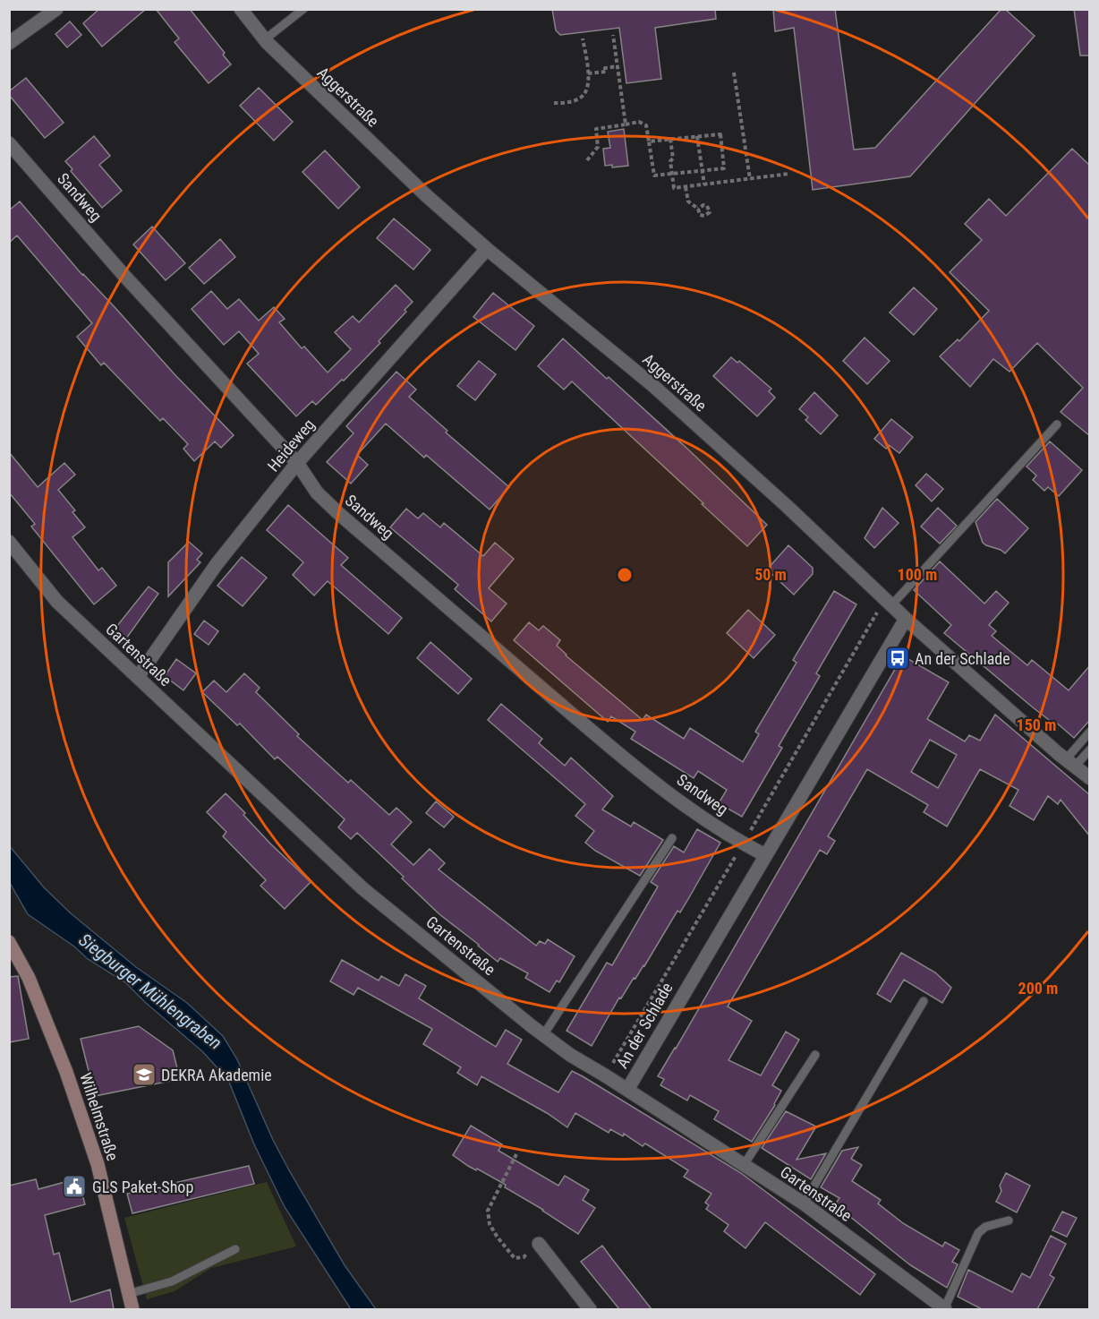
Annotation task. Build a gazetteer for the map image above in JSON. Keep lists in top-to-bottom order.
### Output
{
  "streets": {
    "main road": ["Wilhelmstraße"],
    "street": [
      "Aggerstraße",
      "Sandweg",
      "Heideweg",
      "Gartenstraße",
      "An der Schlade"
    ]
  },
  "crossings": [
    ["Aggerstraße", "Heideweg"],
    ["Aggerstraße", "An der Schlade"],
    ["Sandweg", "Heideweg"],
    ["Sandweg", "An der Schlade"],
    ["Heideweg", "Gartenstraße"],
    ["Gartenstraße", "An der Schlade"]
  ],
  "water": ["Siegburger Mühlengraben"],
  "places": {
    "bus stop": ["An der Schlade"],
    "school or university": ["DEKRA Akademie"],
    "public building": ["GLS Paket-Shop"]
  },
  "rings": [
    "50 m",
    "100 m",
    "150 m",
    "200 m"
  ]
}
